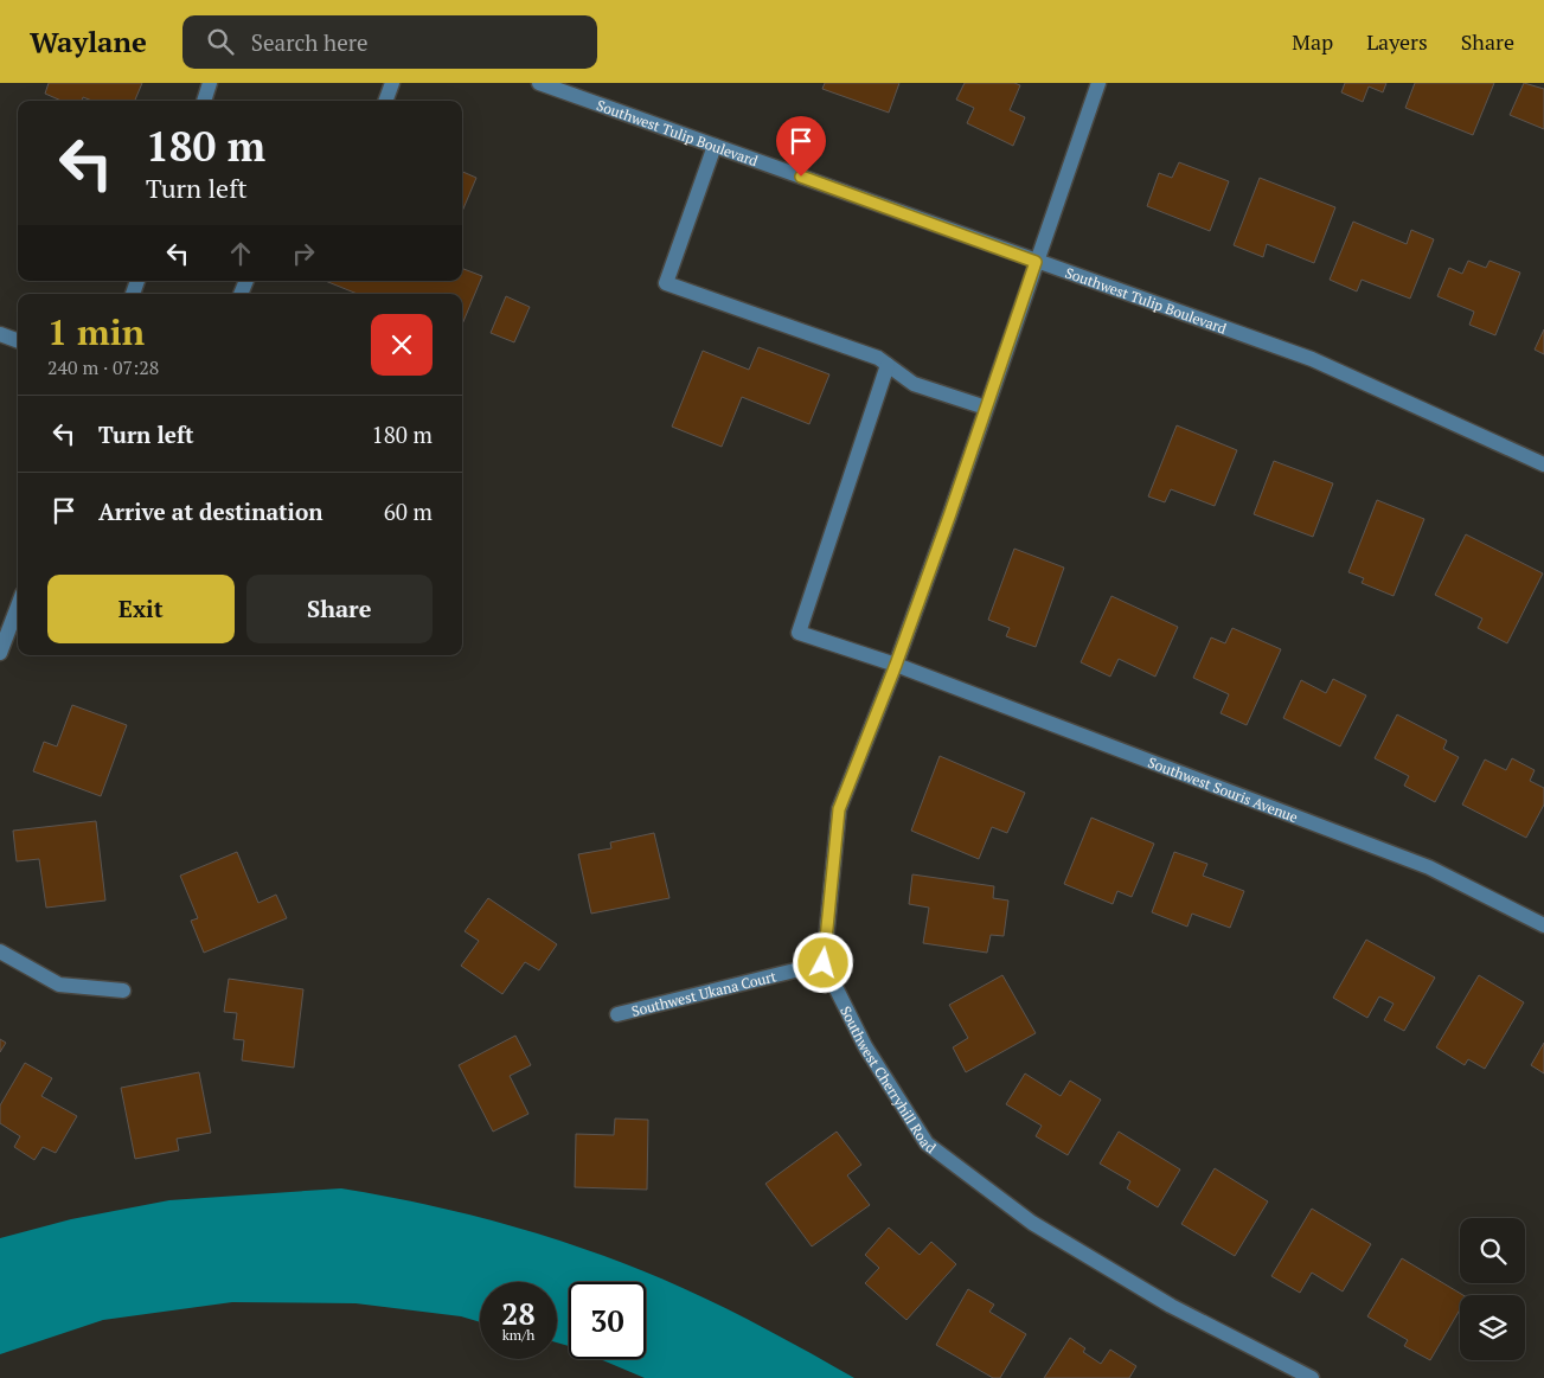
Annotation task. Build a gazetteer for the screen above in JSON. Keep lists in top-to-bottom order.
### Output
{
  "streets": {
    "street": [
      "Southwest Tulip Boulevard",
      "Southwest Souris Avenue",
      "Southwest Ukana Court",
      "Southwest Cherryhill Road"
    ]
  },
  "crossings": [
    ["Southwest Ukana Court", "Southwest Cherryhill Road"]
  ],
  "page": {
    "header": "Waylane",
    "search": "Search here",
    "nav": ["Map", "Layers", "Share"],
    "turn": ["180 m", "Turn left"],
    "heading": ["1 min", "240 m · 07:28"],
    "list": [
      {
        "name": "Turn left",
        "value": "180 m"
      },
      {
        "name": "Arrive at destination",
        "value": "60 m"
      }
    ],
    "buttons": ["Exit", "Share"],
    "speed": "28 km/h",
    "limit": "30"
  }
}
